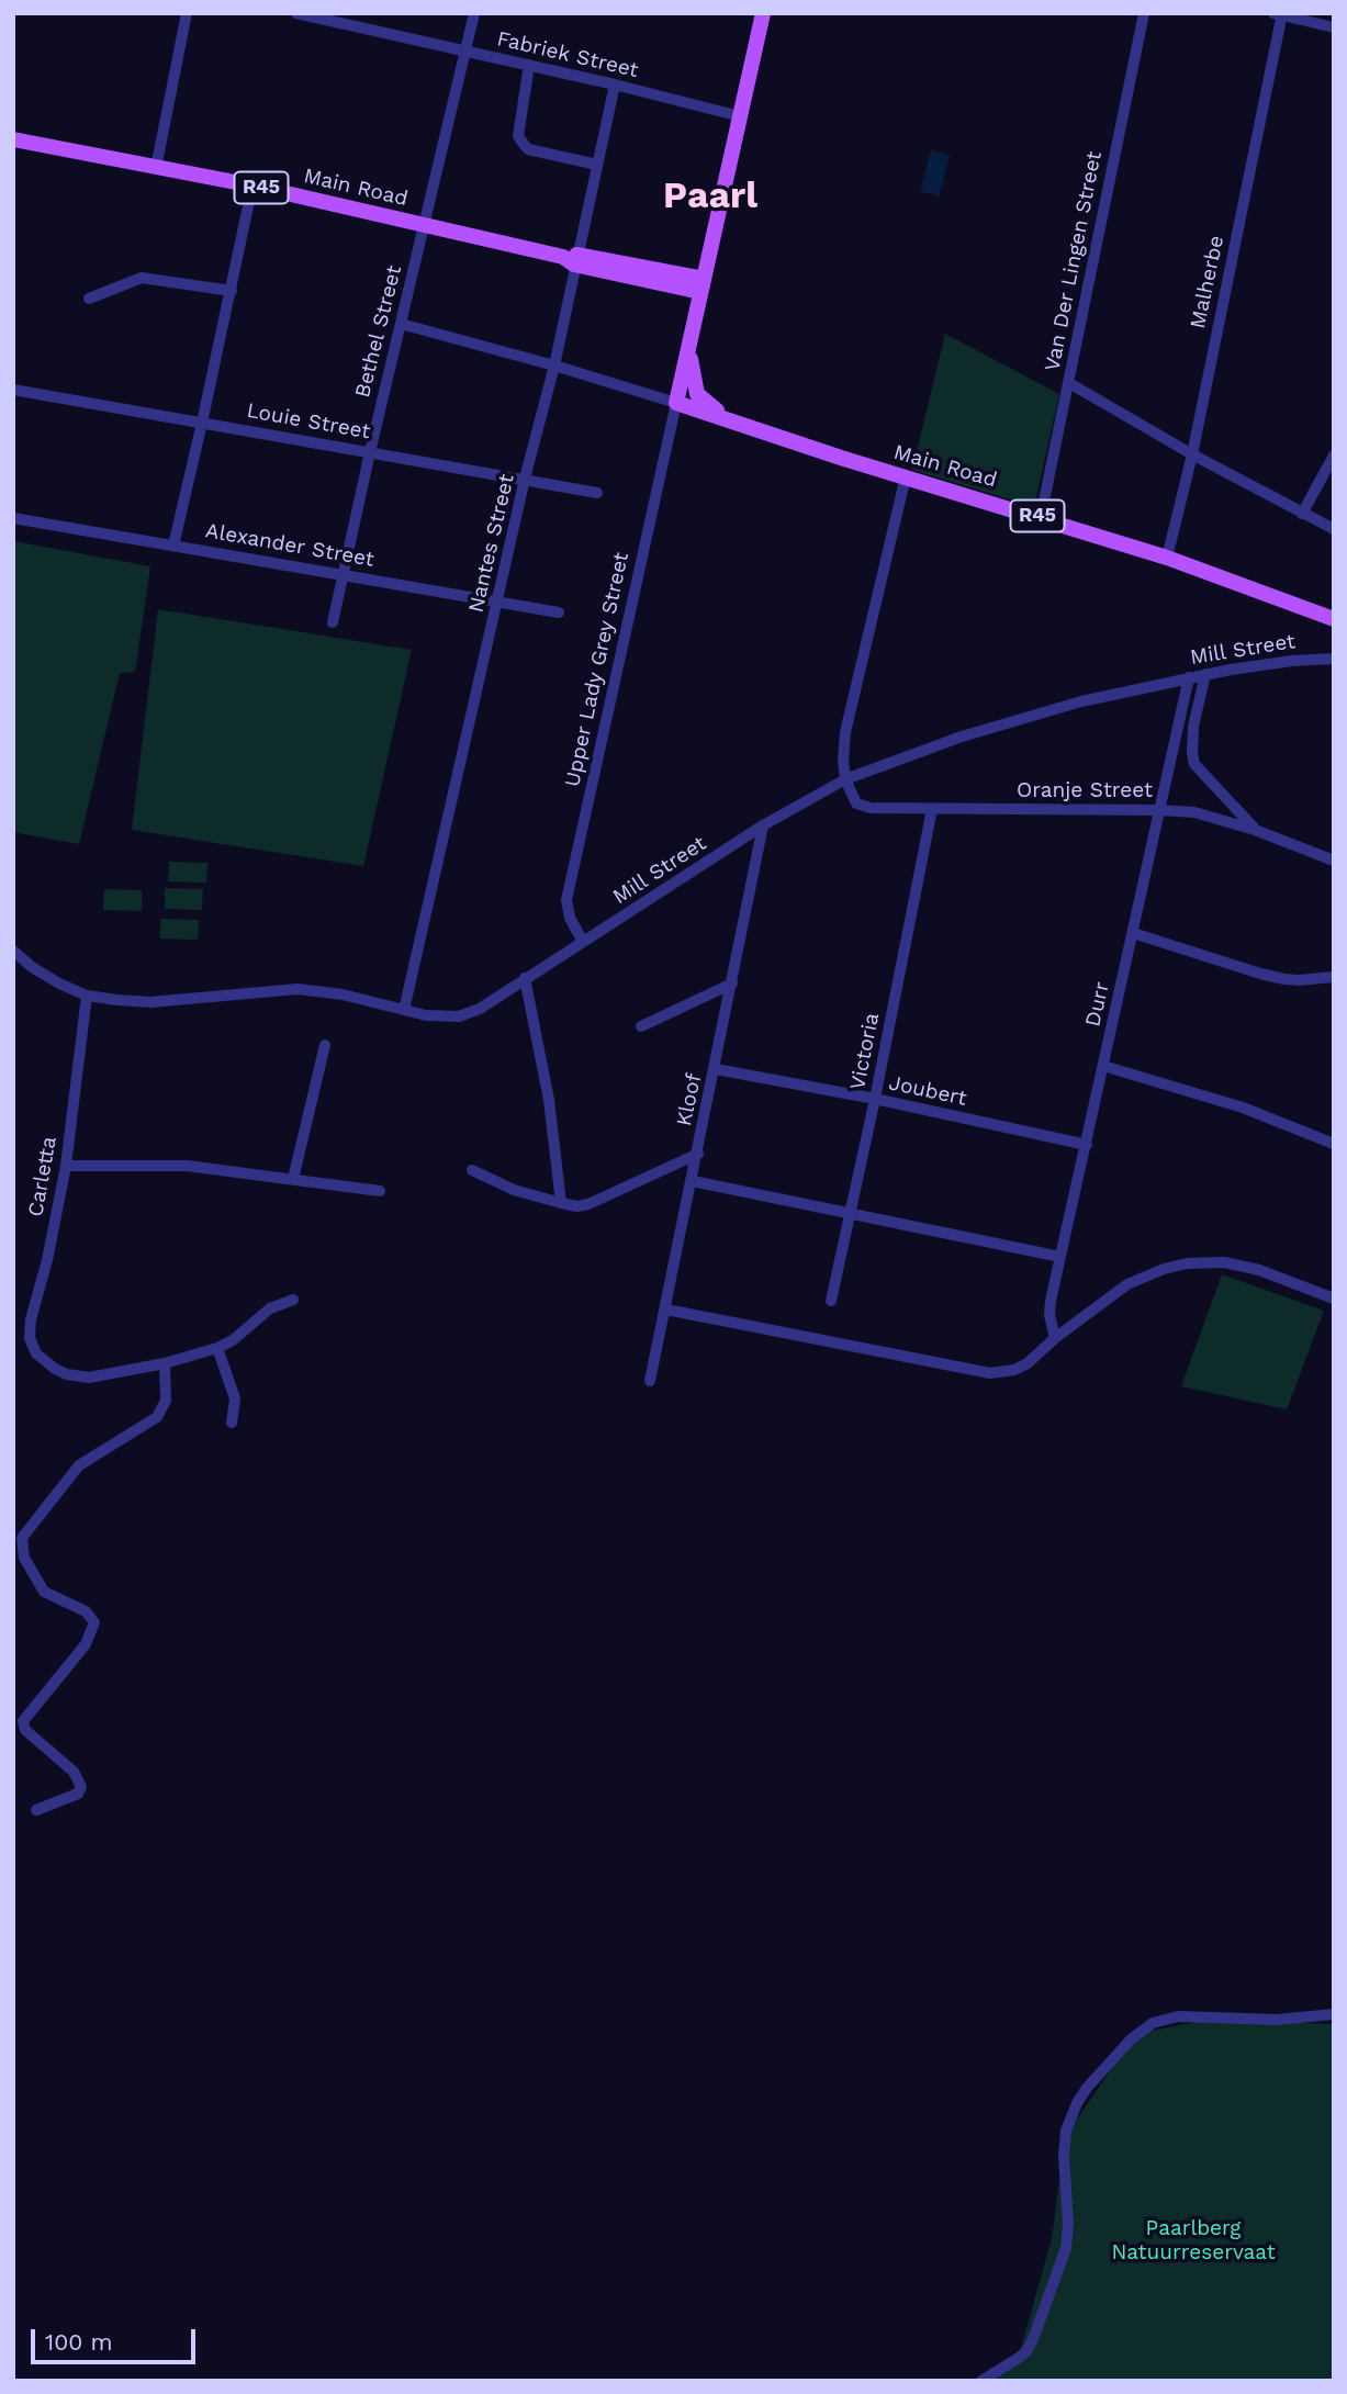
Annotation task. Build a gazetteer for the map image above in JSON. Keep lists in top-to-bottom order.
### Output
{
  "streets": {
    "main road": ["R45", "Main Road"],
    "street": [
      "Fabriek Street",
      "Van Der Lingen Street",
      "Malherbe",
      "Bethel Street",
      "Louie Street",
      "Nantes Street",
      "Alexander Street",
      "Mill Street",
      "Upper Lady Grey Street",
      "Oranje Street",
      "Durr",
      "Victoria",
      "Joubert",
      "Kloof",
      "Carletta"
    ]
  },
  "crossings": [
    ["Fabriek Street", "Bethel Street"],
    ["Fabriek Street", "Nantes Street"],
    ["R45", "Main Road"],
    ["R45", "Nantes Street"],
    ["Main Road", "Van Der Lingen Street"],
    ["Main Road", "Malherbe"],
    ["Main Road", "Bethel Street"],
    ["Main Road", "Nantes Street"],
    ["Main Road", "Upper Lady Grey Street"],
    ["Bethel Street", "Louie Street"],
    ["Bethel Street", "Alexander Street"],
    ["Louie Street", "Nantes Street"],
    ["Nantes Street", "Alexander Street"],
    ["Nantes Street", "Mill Street"],
    ["Mill Street", "Upper Lady Grey Street"],
    ["Mill Street", "Oranje Street"],
    ["Mill Street", "Durr"],
    ["Mill Street", "Kloof"],
    ["Mill Street", "Carletta"],
    ["Oranje Street", "Durr"],
    ["Oranje Street", "Victoria"],
    ["Durr", "Joubert"],
    ["Victoria", "Joubert"],
    ["Joubert", "Kloof"]
  ],
  "districts": ["Paarl"],
  "parks": ["Paarlberg Natuurreservaat"],
  "scale_bar": "100 m"
}
